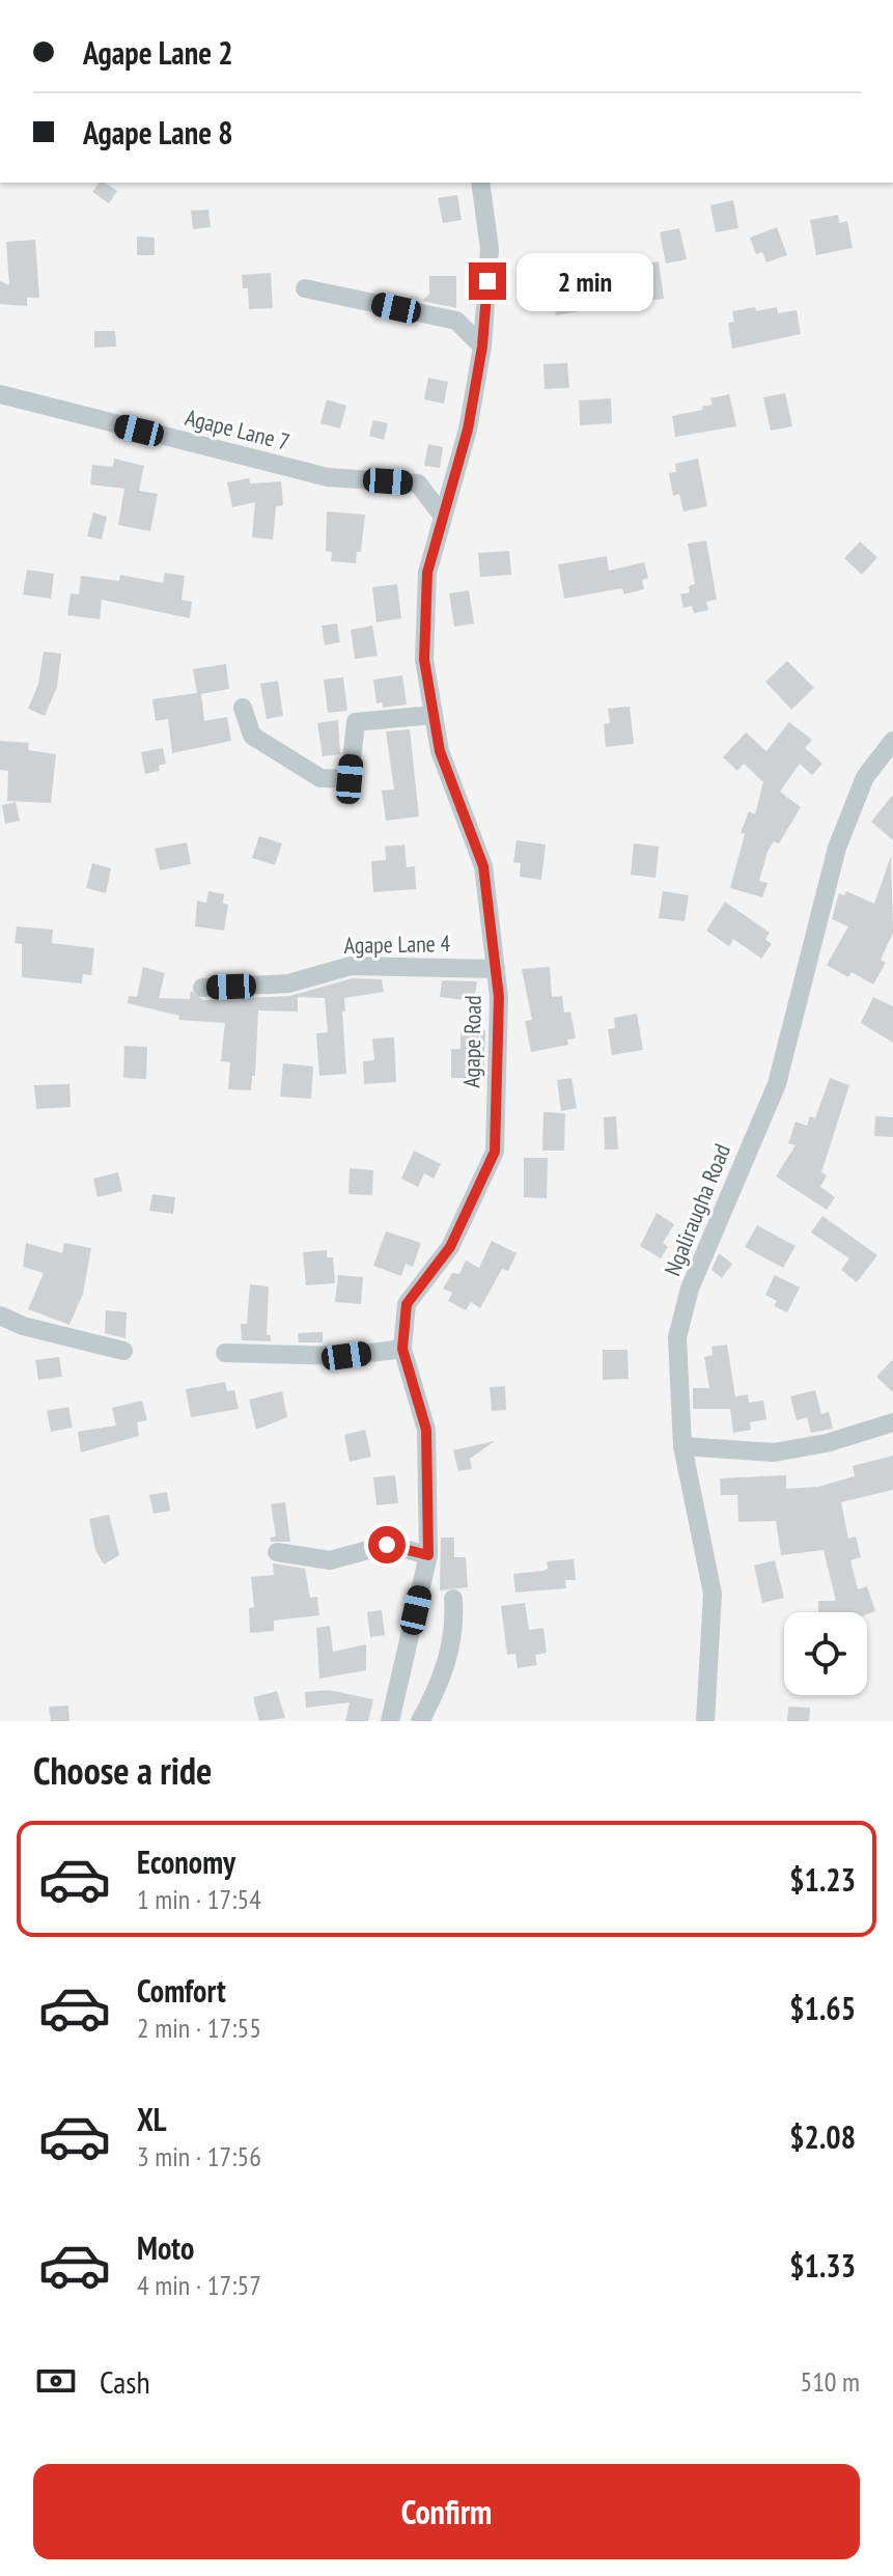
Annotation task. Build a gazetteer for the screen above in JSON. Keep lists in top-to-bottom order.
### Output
{
  "streets": {
    "street": [
      "Agape Lane 7",
      "Agape Lane 4",
      "Agape Road",
      "Ngaliraugha Road"
    ]
  },
  "crossings": [
    ["Agape Lane 7", "Agape Road"],
    ["Agape Lane 4", "Agape Road"]
  ],
  "page": {
    "banner": ["Agape Lane 2", "Agape Lane 8"],
    "bubble": "2 min",
    "heading": "Choose a ride",
    "list": [
      {
        "name": "Economy",
        "note": "1 min · 17:54",
        "value": "$1.23"
      },
      {
        "name": "Comfort",
        "note": "2 min · 17:55",
        "value": "$1.65"
      },
      {
        "name": "XL",
        "note": "3 min · 17:56",
        "value": "$2.08"
      },
      {
        "name": "Moto",
        "note": "4 min · 17:57",
        "value": "$1.33"
      }
    ],
    "pay": ["Cash", "510 m"],
    "buttons": "Confirm"
  }
}
